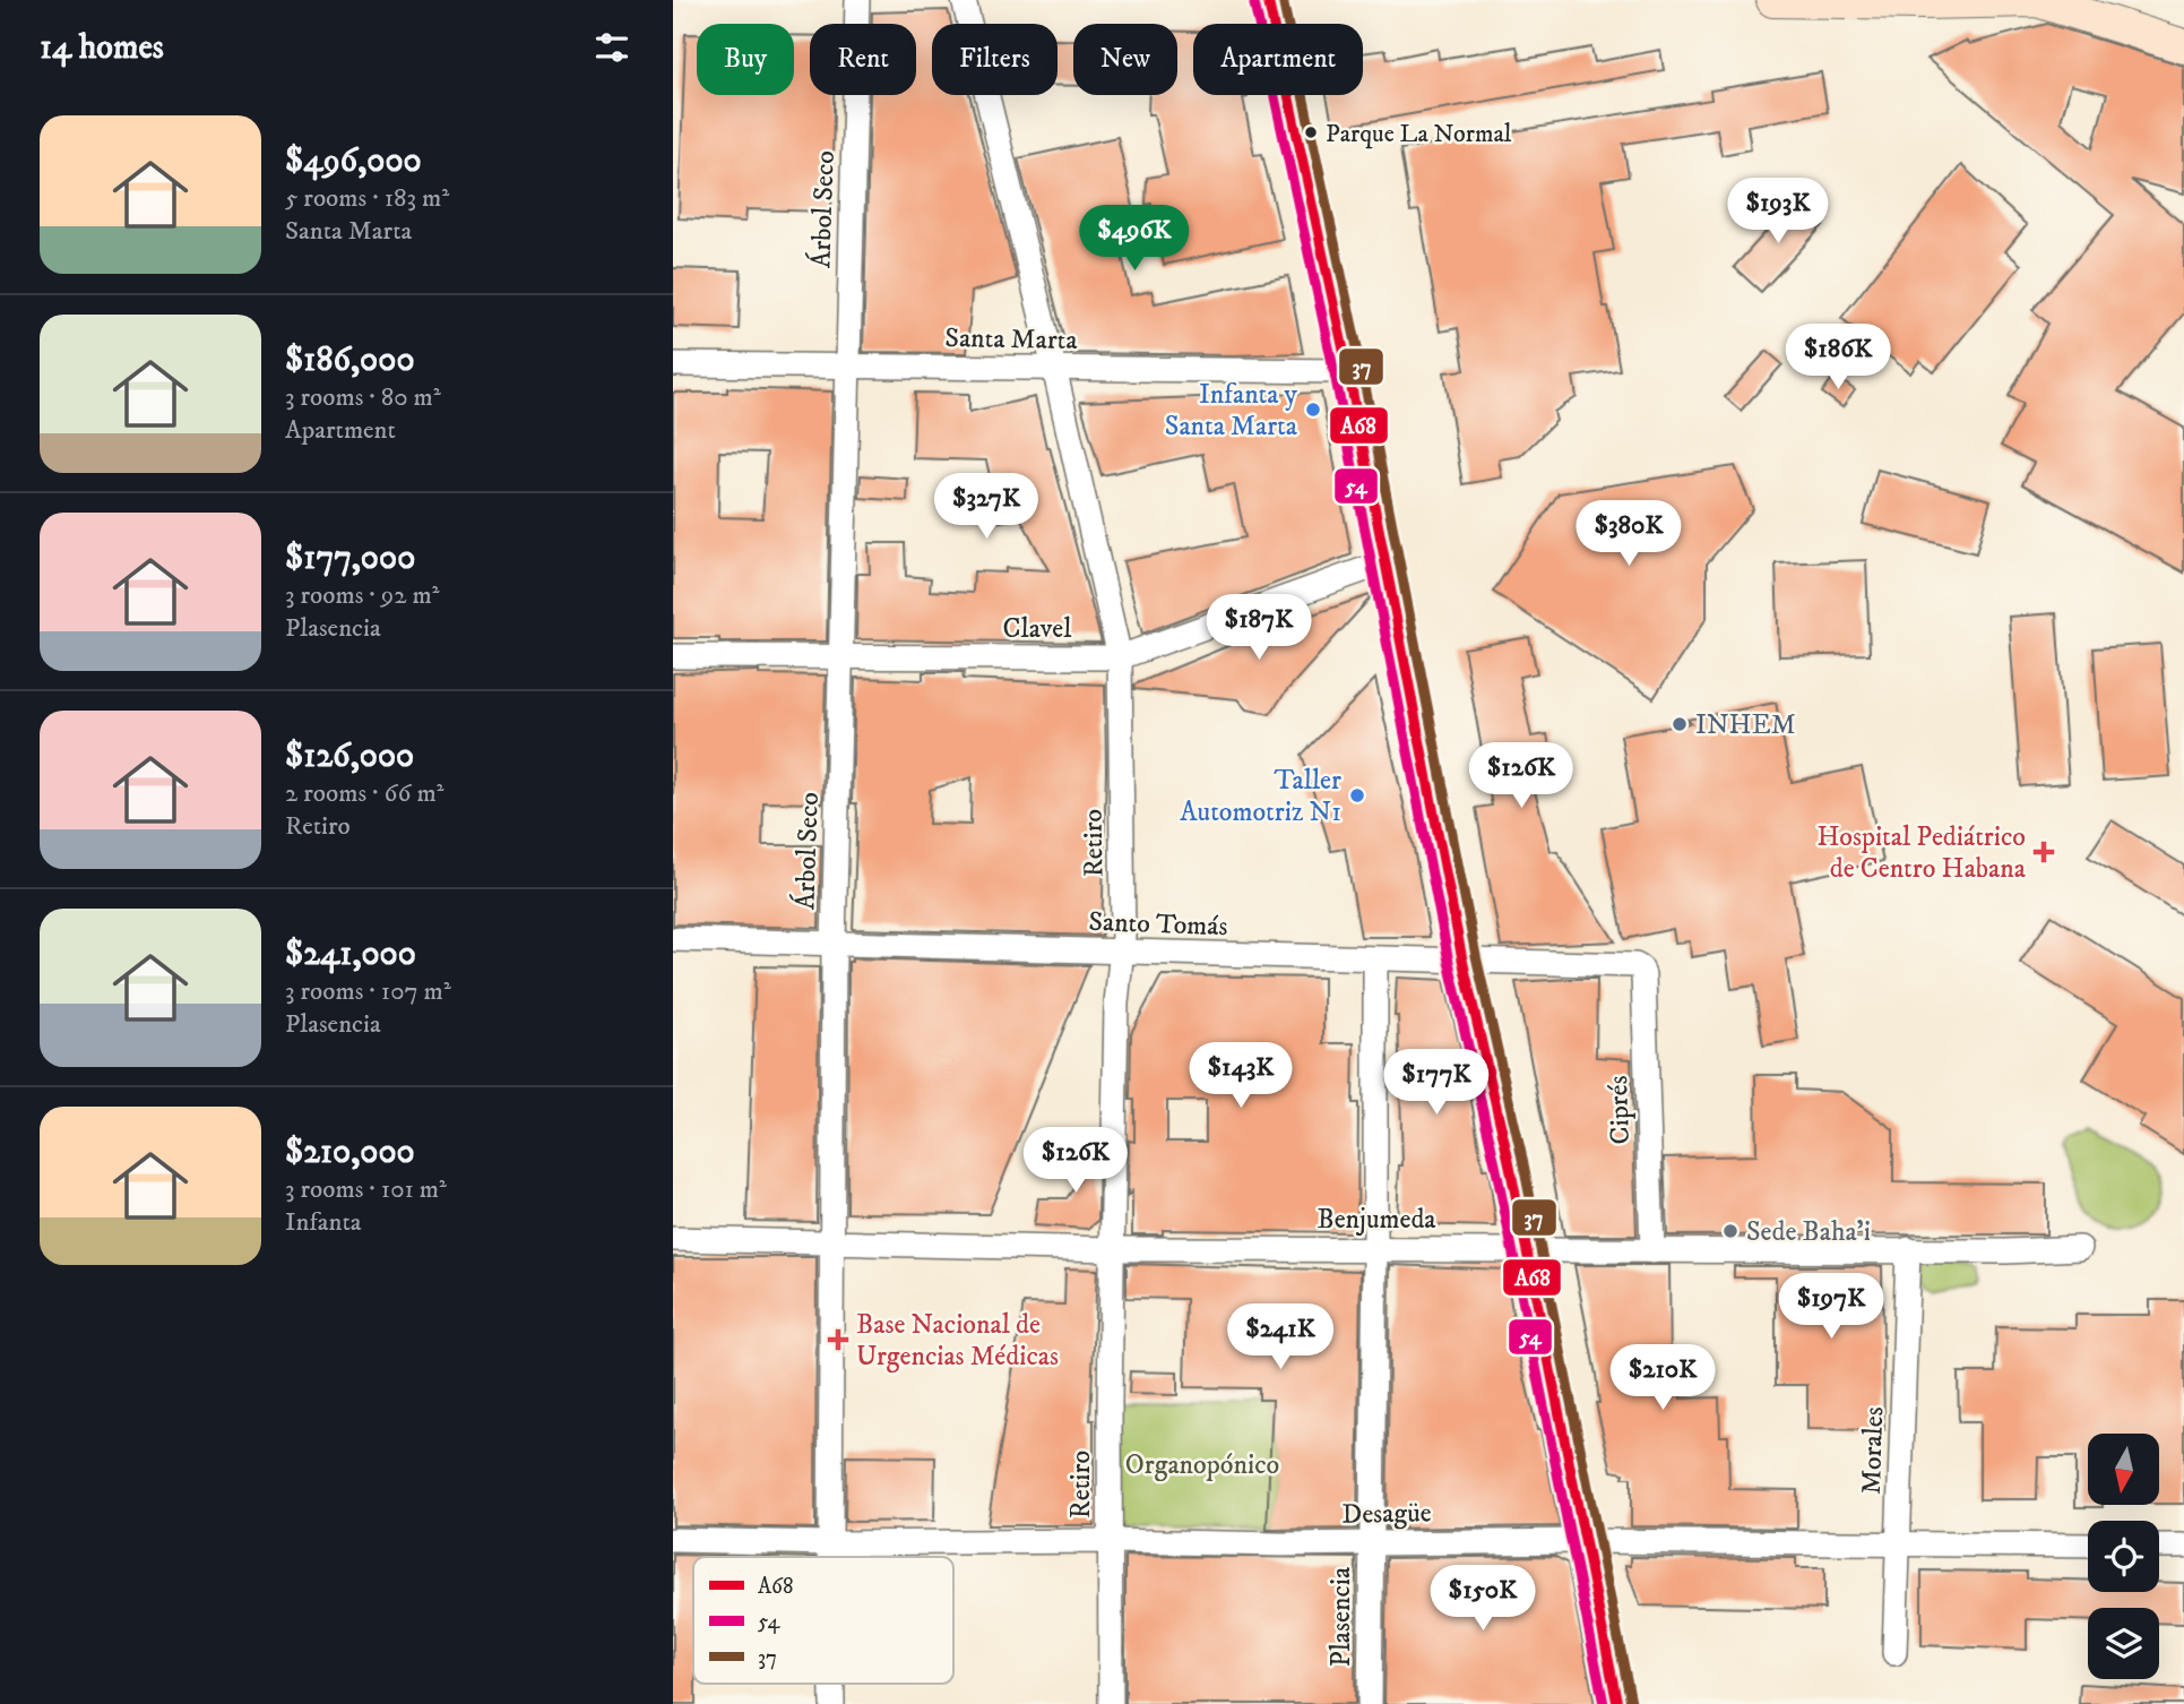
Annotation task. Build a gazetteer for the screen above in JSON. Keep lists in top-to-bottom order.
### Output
{
  "streets": {
    "street": [
      "Árbol Seco",
      "Santa Marta",
      "Clavel",
      "Retiro",
      "Santo Tomás",
      "Ciprés",
      "Benjumeda",
      "Morales",
      "Desagüe",
      "Plasencia"
    ]
  },
  "crossings": [
    ["Árbol Seco", "Santa Marta"],
    ["Árbol Seco", "Clavel"],
    ["Árbol Seco", "Santo Tomás"],
    ["Árbol Seco", "Benjumeda"],
    ["Árbol Seco", "Desagüe"],
    ["Santa Marta", "Retiro"],
    ["Clavel", "Retiro"],
    ["Retiro", "Santo Tomás"],
    ["Retiro", "Benjumeda"],
    ["Retiro", "Desagüe"],
    ["Santo Tomás", "Ciprés"],
    ["Santo Tomás", "Plasencia"],
    ["Ciprés", "Benjumeda"],
    ["Benjumeda", "Morales"],
    ["Benjumeda", "Plasencia"],
    ["Morales", "Desagüe"],
    ["Desagüe", "Plasencia"]
  ],
  "parks": ["Organopónico"],
  "places": {
    "other": [
      "Parque La Normal",
      "Infanta y Santa Marta",
      "INHEM",
      "Taller Automotriz N1",
      "Sede Baha’i"
    ],
    "health": ["Hospital Pediátrico de Centro Habana", "Base Nacional de Urgencias Médicas"]
  },
  "lines": ["transit line A68", "transit line 37", "transit line 54"],
  "legend": ["A68", "54", "37"],
  "north": "bottom",
  "page": {
    "heading": "14 homes",
    "chip": [
      "Buy",
      "Rent",
      "Filters",
      "New",
      "Apartment"
    ],
    "list": [
      {
        "name": "$496,000",
        "note": "5 rooms · 183 m² · Santa Marta"
      },
      {
        "name": "$186,000",
        "note": "3 rooms · 80 m² · Apartment"
      },
      {
        "name": "$177,000",
        "note": "3 rooms · 92 m² · Plasencia"
      },
      {
        "name": "$126,000",
        "note": "2 rooms · 66 m² · Retiro"
      },
      {
        "name": "$241,000",
        "note": "3 rooms · 107 m² · Plasencia"
      },
      {
        "name": "$210,000",
        "note": "3 rooms · 101 m² · Infanta"
      }
    ],
    "price": [
      "$193K",
      "$496K",
      "$186K",
      "$327K",
      "$380K",
      "$187K",
      "$126K",
      "$143K",
      "$177K",
      "$126K",
      "$197K",
      "$241K",
      "$210K",
      "$150K"
    ]
  }
}
